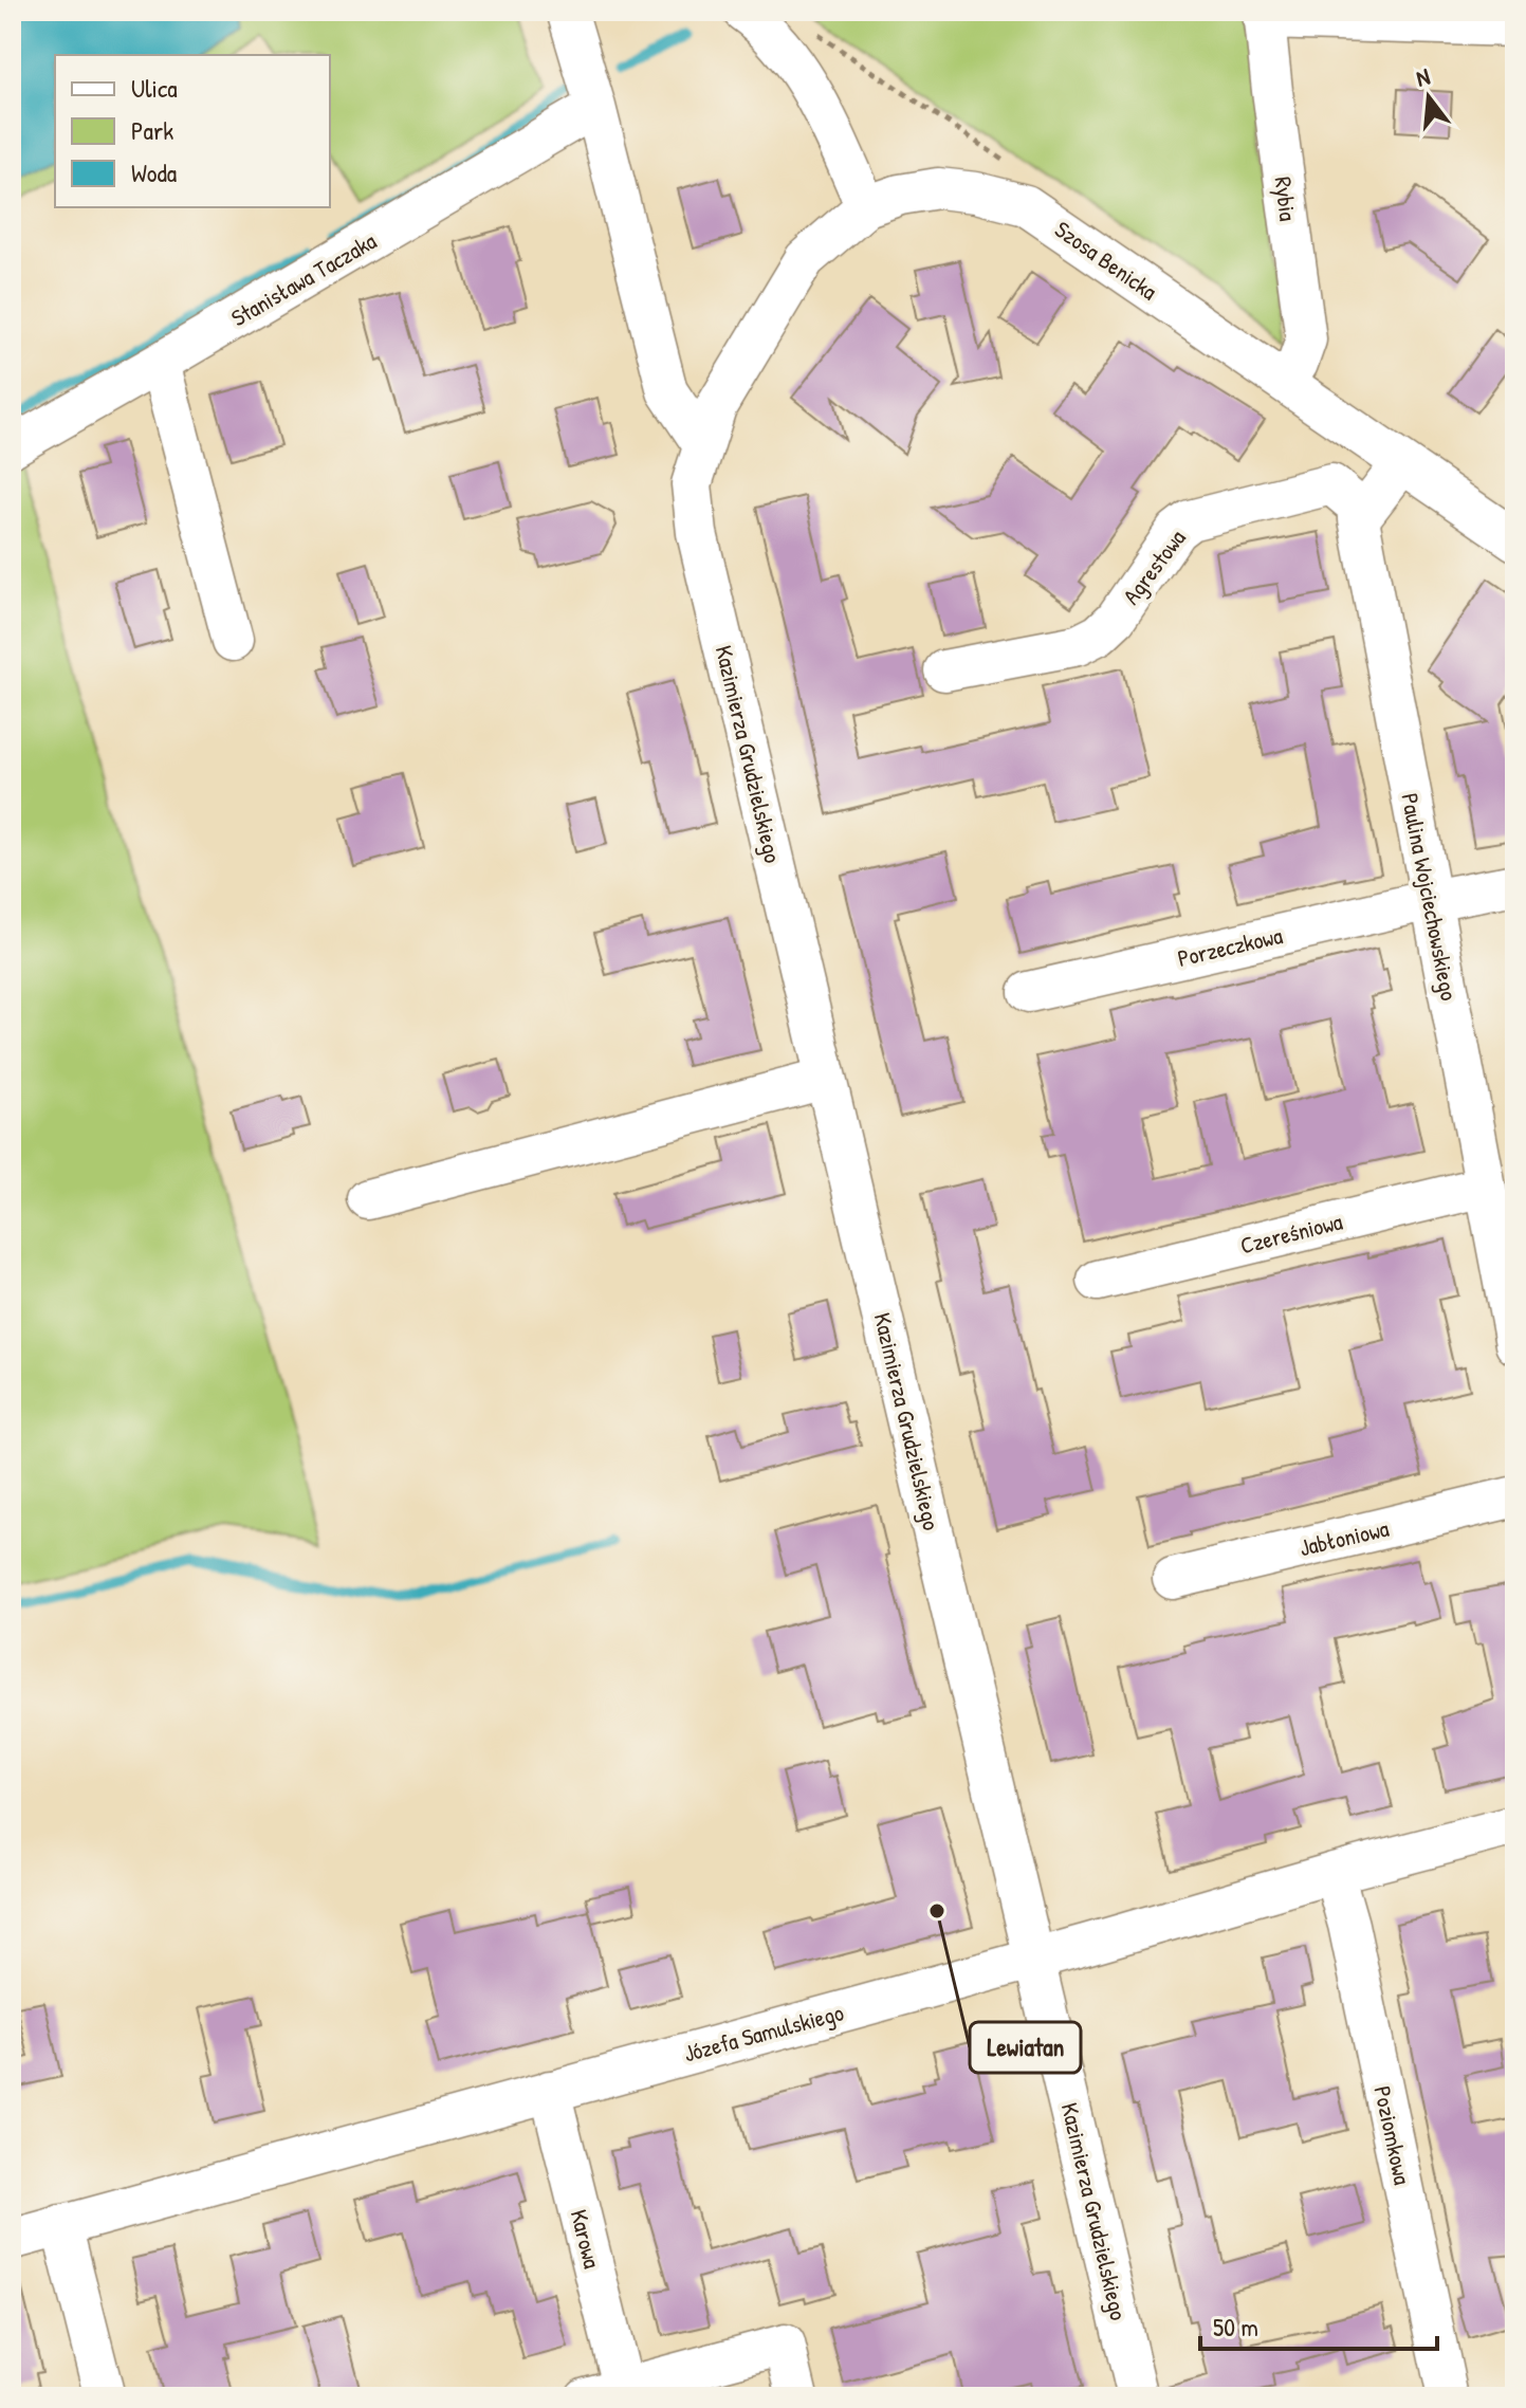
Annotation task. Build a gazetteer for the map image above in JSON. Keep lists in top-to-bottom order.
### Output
{
  "streets": {
    "street": [
      "Rybia",
      "Szosa Benicka",
      "Stanisława Taczaka",
      "Agrestowa",
      "Kazimierza Grudzielskiego",
      "Paulina Wojciechowskiego",
      "Porzeczkowa",
      "Czereśniowa",
      "Jabłoniowa",
      "Józefa Samulskiego",
      "Poziomkowa",
      "Karowa"
    ]
  },
  "crossings": [
    ["Rybia", "Szosa Benicka"],
    ["Szosa Benicka", "Kazimierza Grudzielskiego"],
    ["Agrestowa", "Paulina Wojciechowskiego"],
    ["Kazimierza Grudzielskiego", "Józefa Samulskiego"],
    ["Paulina Wojciechowskiego", "Porzeczkowa"],
    ["Paulina Wojciechowskiego", "Czereśniowa"],
    ["Józefa Samulskiego", "Poziomkowa"],
    ["Józefa Samulskiego", "Karowa"]
  ],
  "places": ["Lewiatan"],
  "legend": ["Ulica", "Park", "Woda"],
  "scale_bar": "50 m",
  "north": "top"
}
